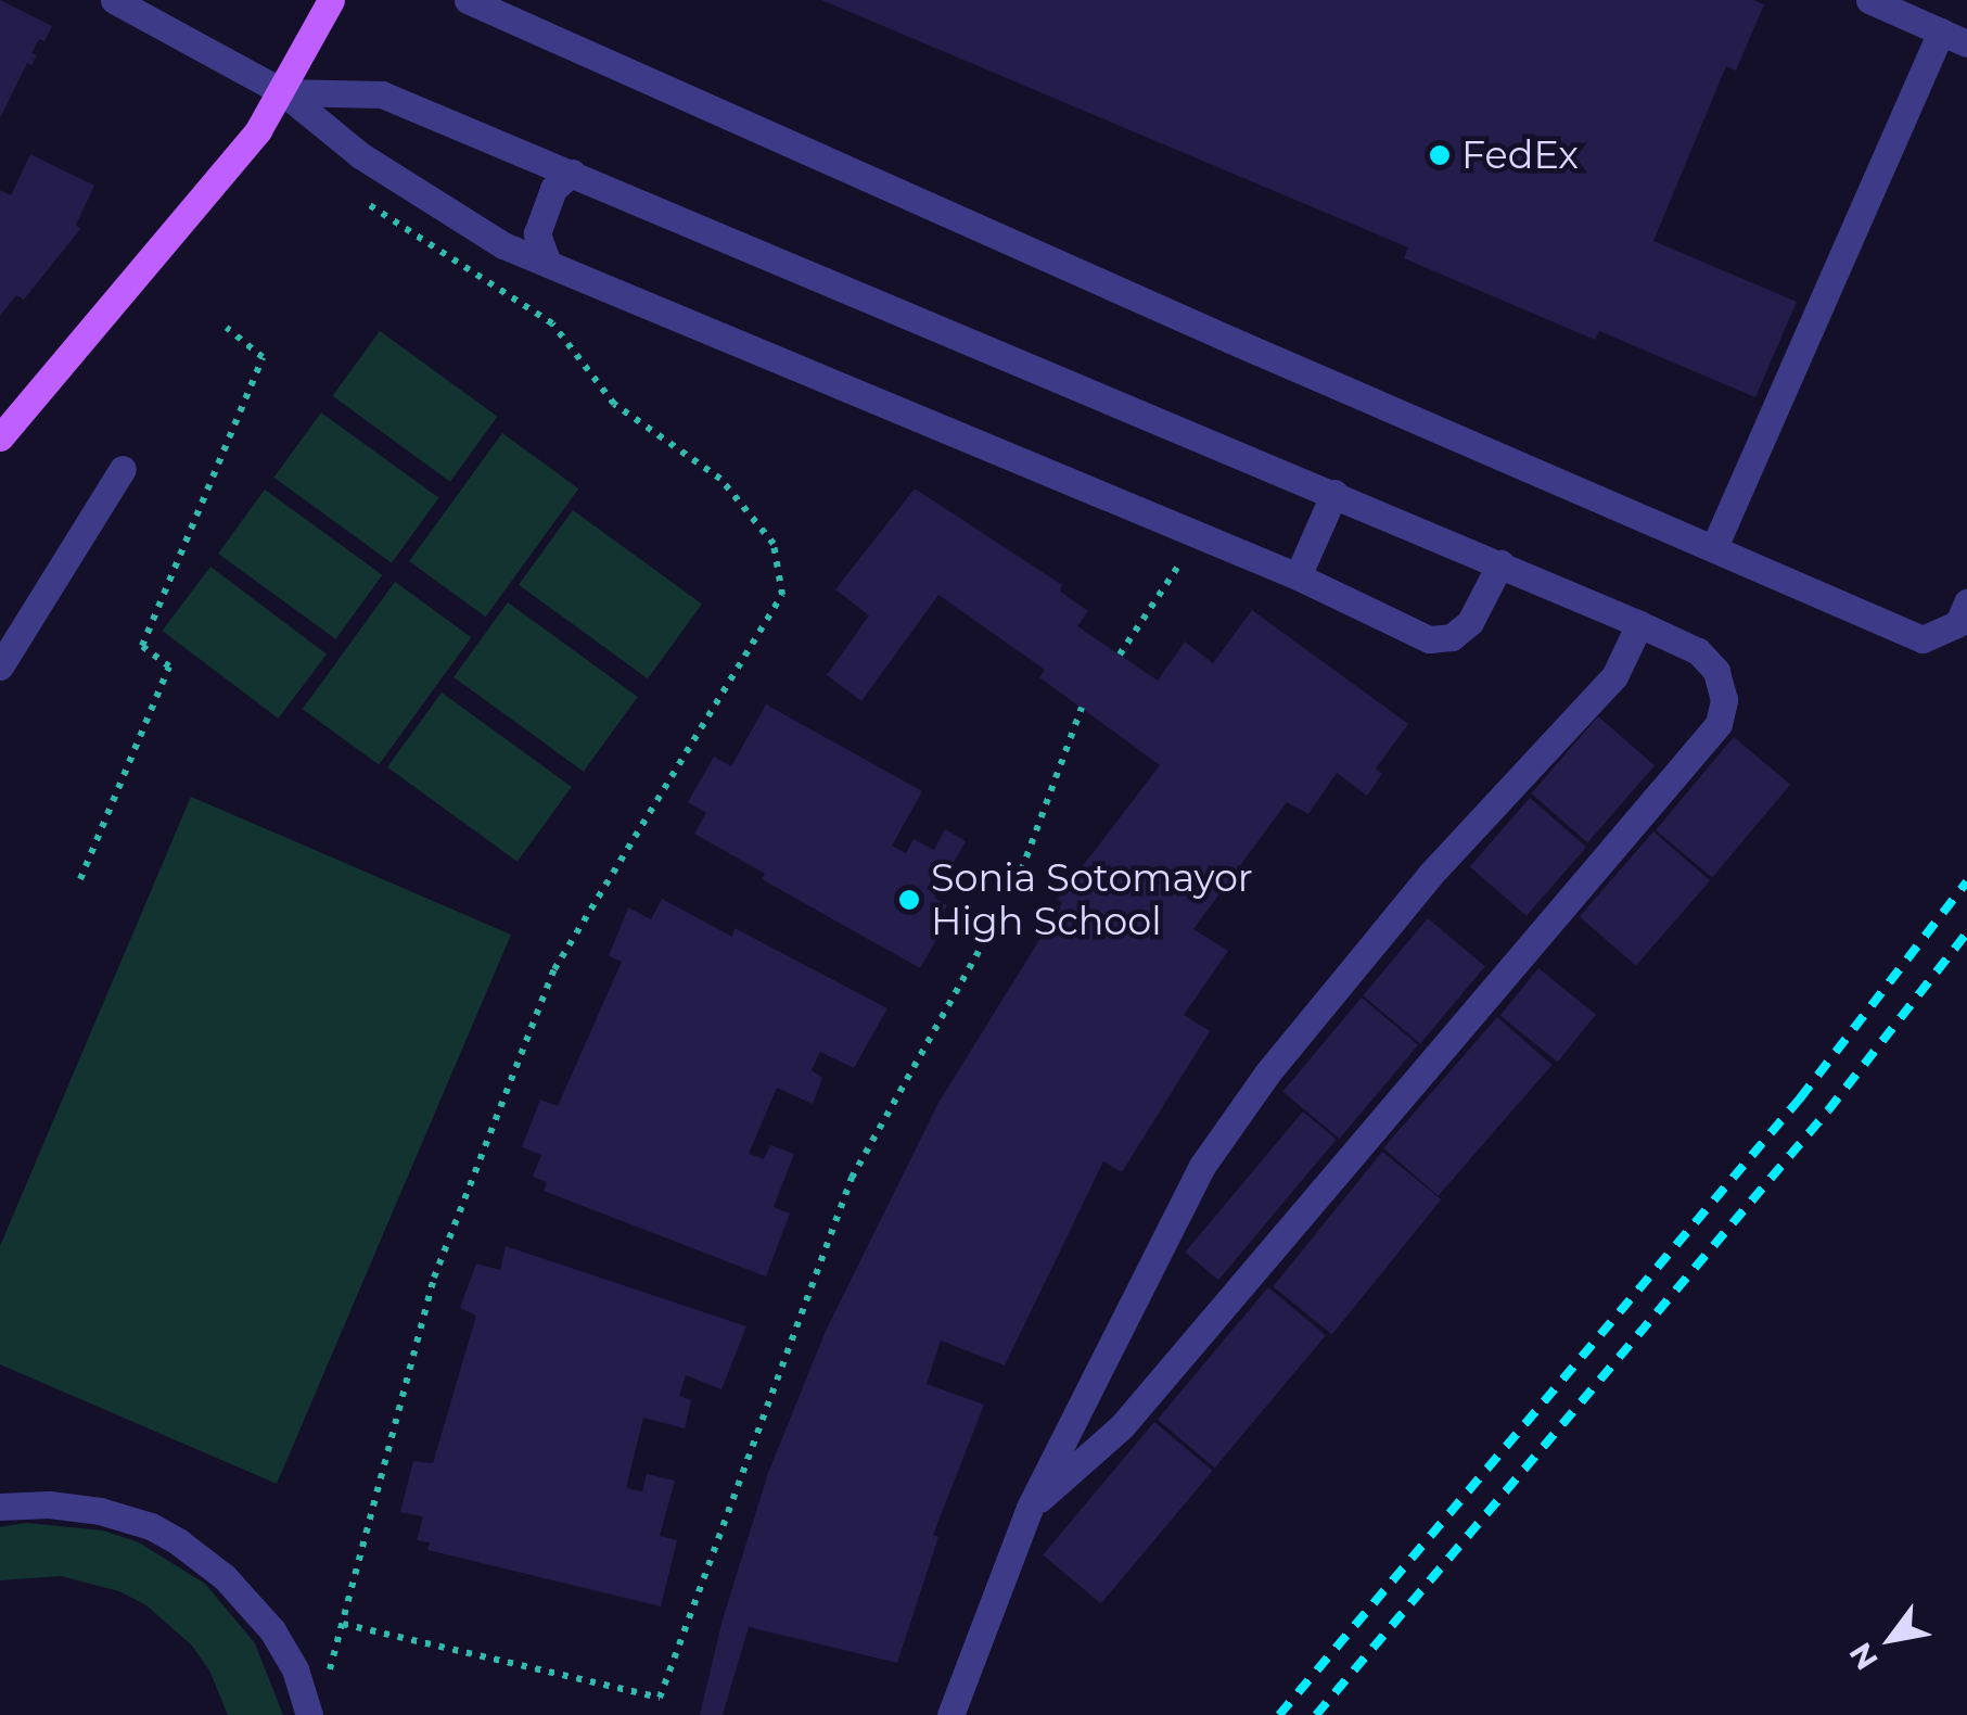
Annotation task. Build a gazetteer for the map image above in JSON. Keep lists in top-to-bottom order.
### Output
{
  "places": ["FedEx", "Sonia Sotomayor High School"],
  "north": "bottom left"
}
